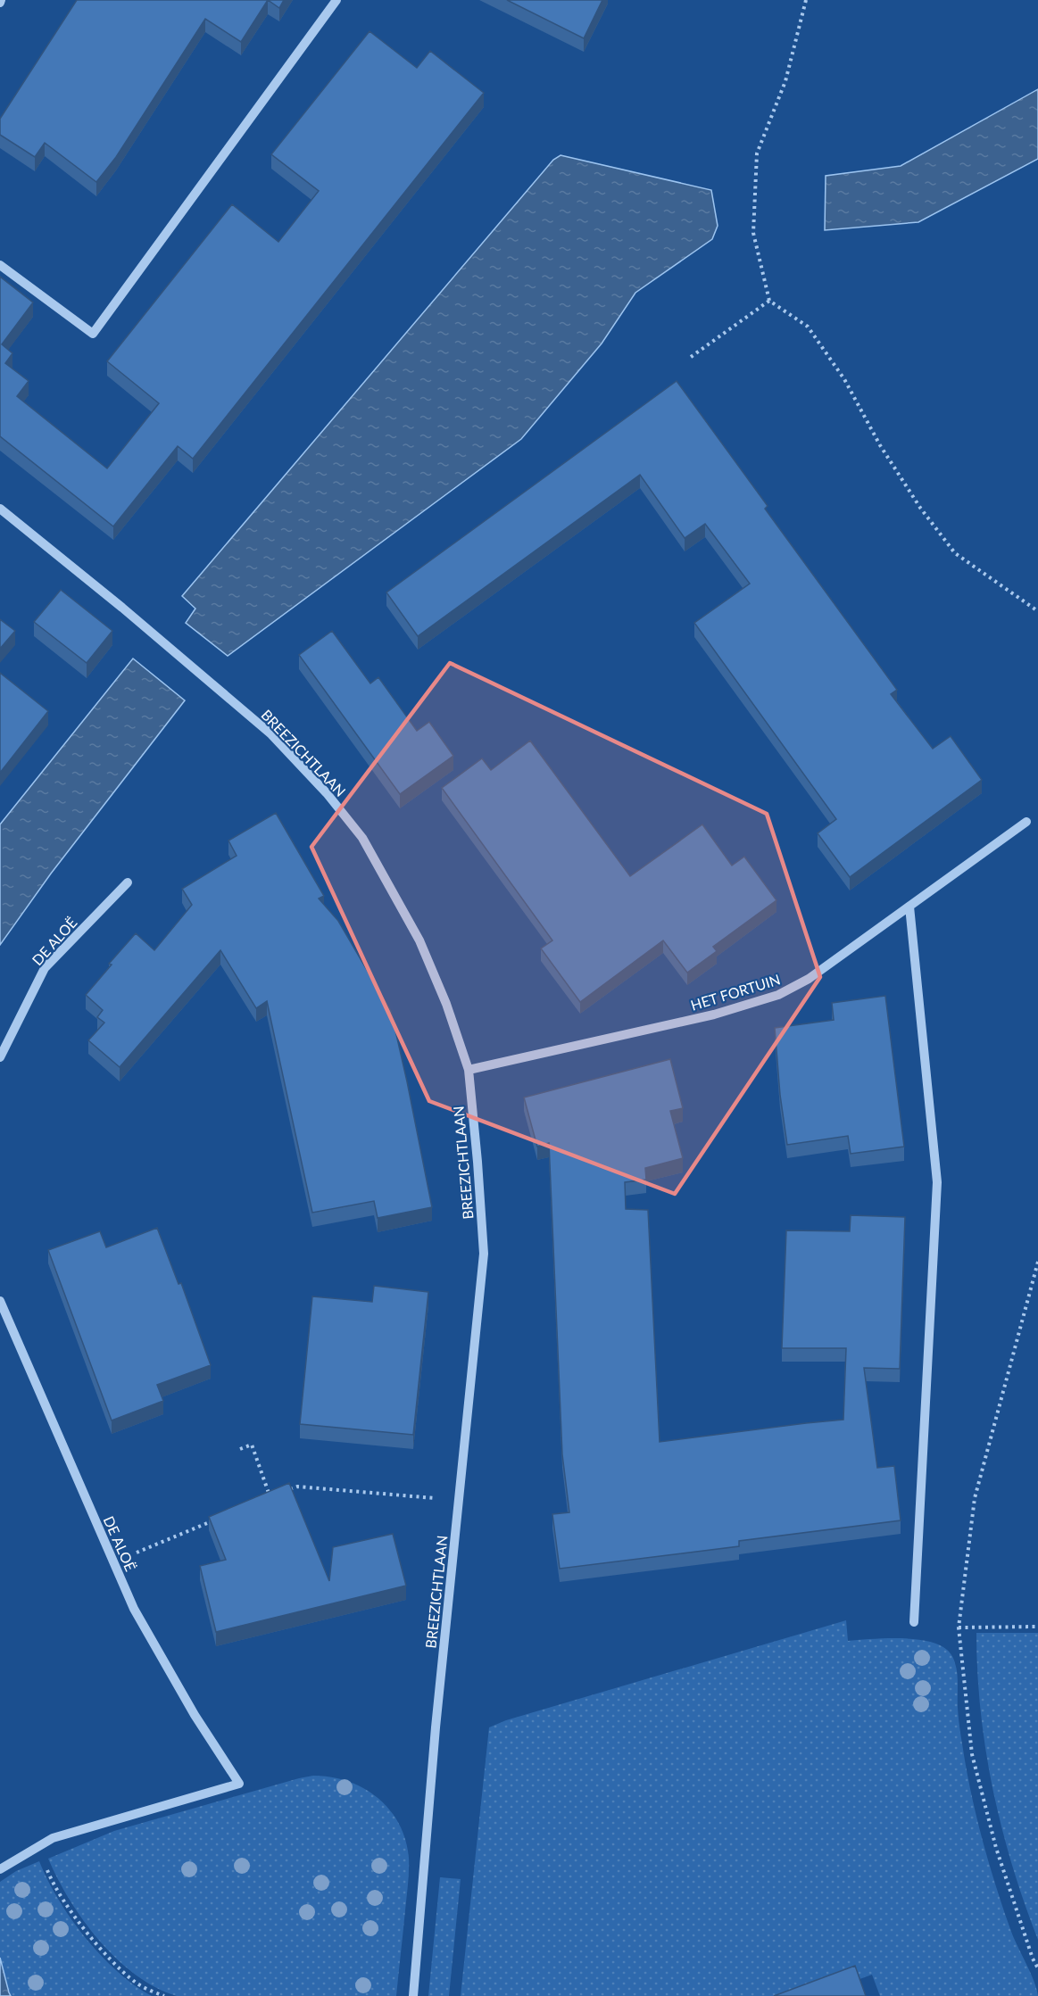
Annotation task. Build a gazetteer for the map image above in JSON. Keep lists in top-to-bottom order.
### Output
{
  "streets": {
    "street": ["BREEZICHTLAAN", "DE ALOË", "HET FORTUIN"]
  },
  "crossings": [
    ["BREEZICHTLAAN", "HET FORTUIN"]
  ]
}
